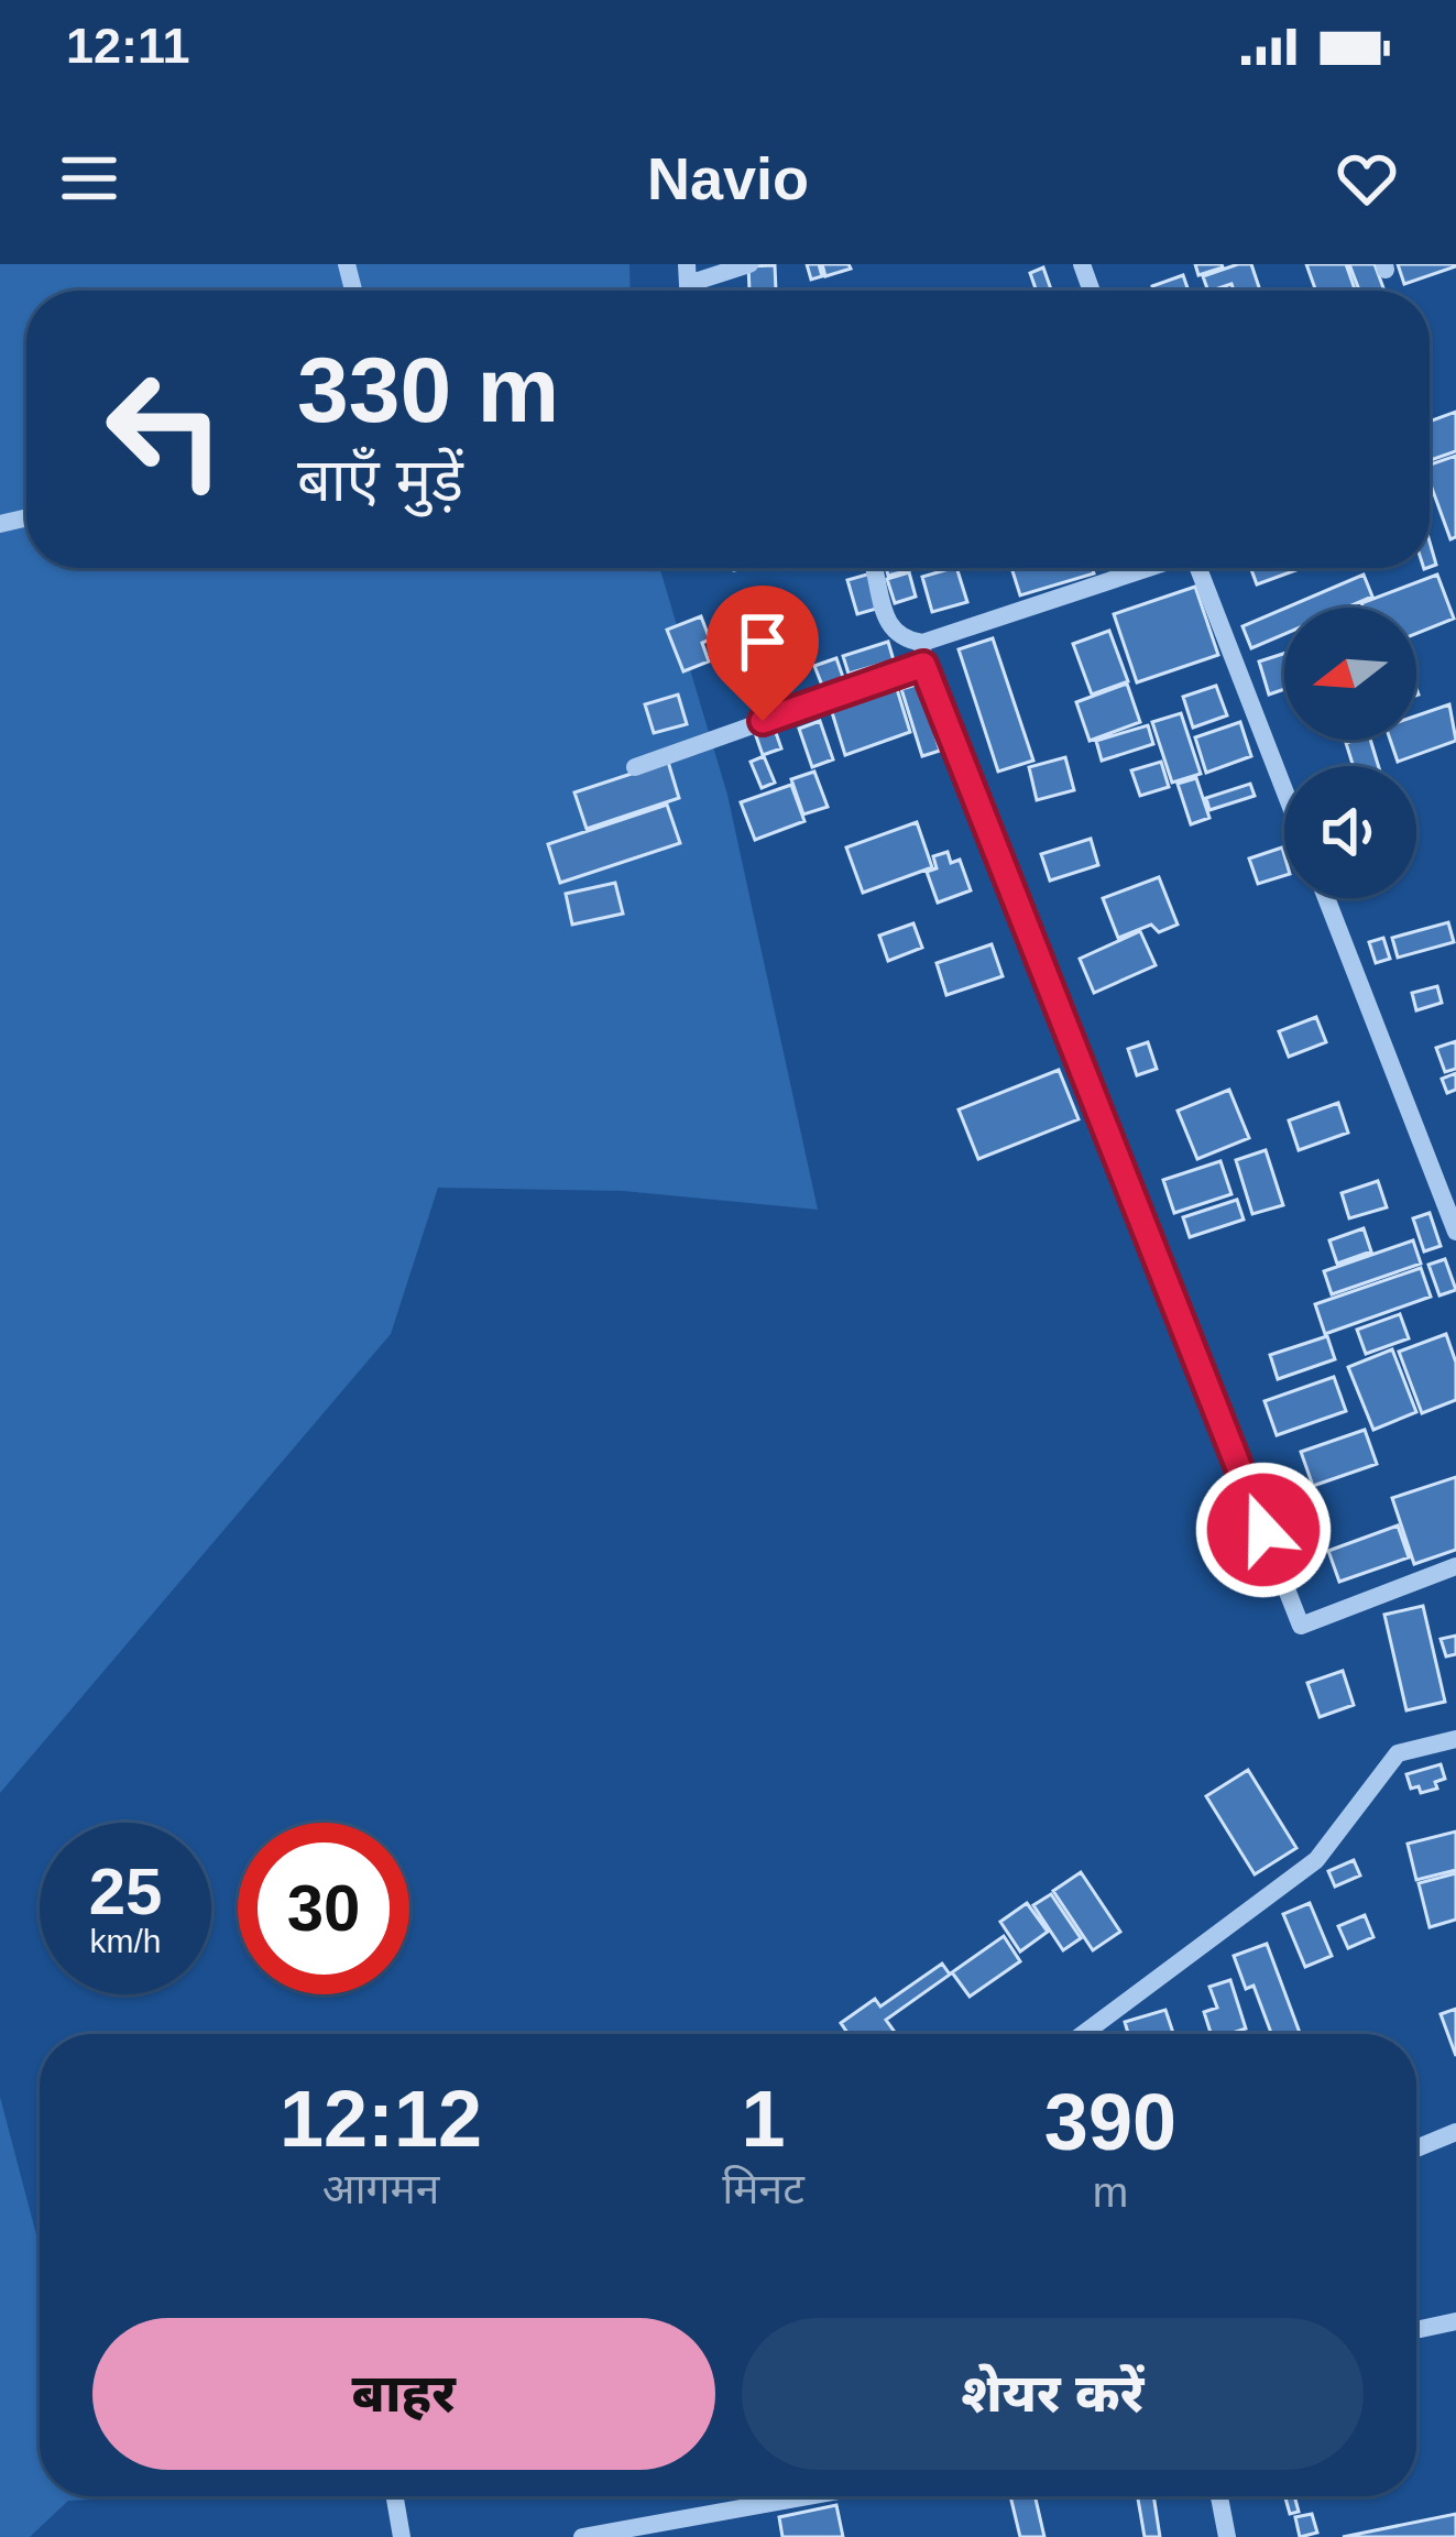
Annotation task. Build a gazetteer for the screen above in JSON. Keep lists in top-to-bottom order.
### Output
{
  "north": "left",
  "page": {
    "status": "12:11",
    "header": "Navio",
    "turn": ["330 m", "बाएँ मुड़ें"],
    "speed": "25 km/h",
    "limit": "30",
    "eta": [
      "12:12",
      "आगमन",
      "1",
      "मिनट",
      "390",
      "m"
    ],
    "buttons": ["बाहर", "शेयर करें"]
  }
}
